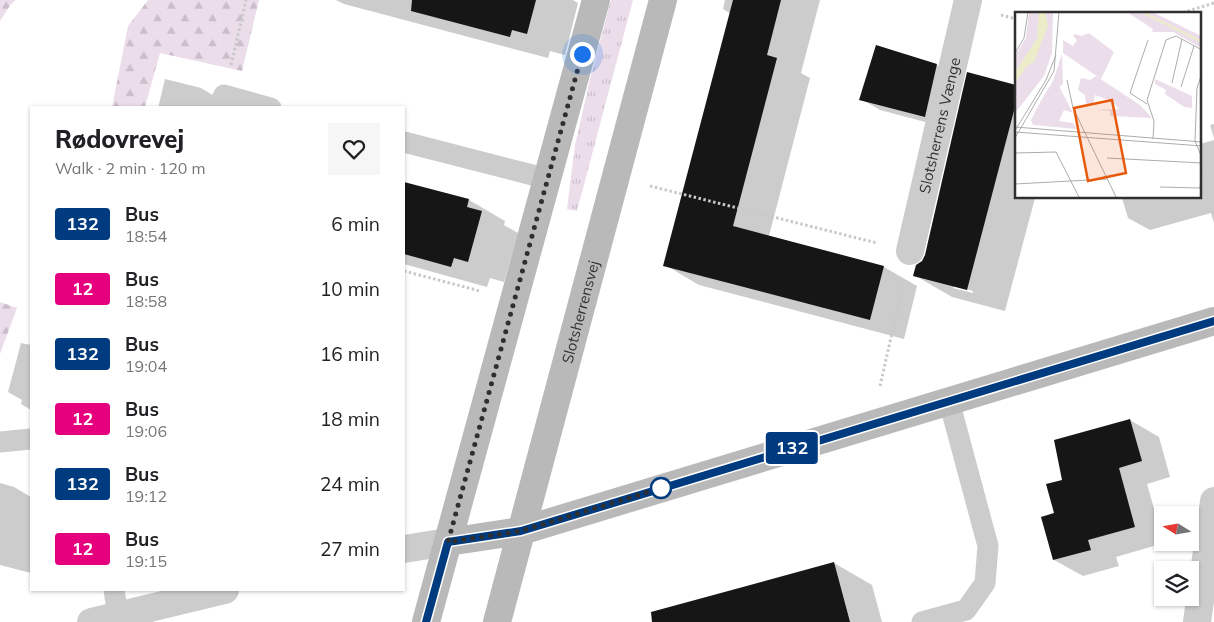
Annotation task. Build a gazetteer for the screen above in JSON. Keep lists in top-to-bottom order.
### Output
{
  "streets": {
    "street": ["Slotsherrens Vænge", "Slotsherrensvej"]
  },
  "lines": ["bus line 132"],
  "north": "left",
  "page": {
    "on_map": "132",
    "heading": ["Rødovrevej", "Walk · 2 min · 120 m"],
    "list": [
      {
        "mark": "132",
        "name": "Bus",
        "note": "18:54",
        "value": "6 min"
      },
      {
        "mark": "12",
        "name": "Bus",
        "note": "18:58",
        "value": "10 min"
      },
      {
        "mark": "132",
        "name": "Bus",
        "note": "19:04",
        "value": "16 min"
      },
      {
        "mark": "12",
        "name": "Bus",
        "note": "19:06",
        "value": "18 min"
      },
      {
        "mark": "132",
        "name": "Bus",
        "note": "19:12",
        "value": "24 min"
      },
      {
        "mark": "12",
        "name": "Bus",
        "note": "19:15",
        "value": "27 min"
      }
    ]
  }
}
